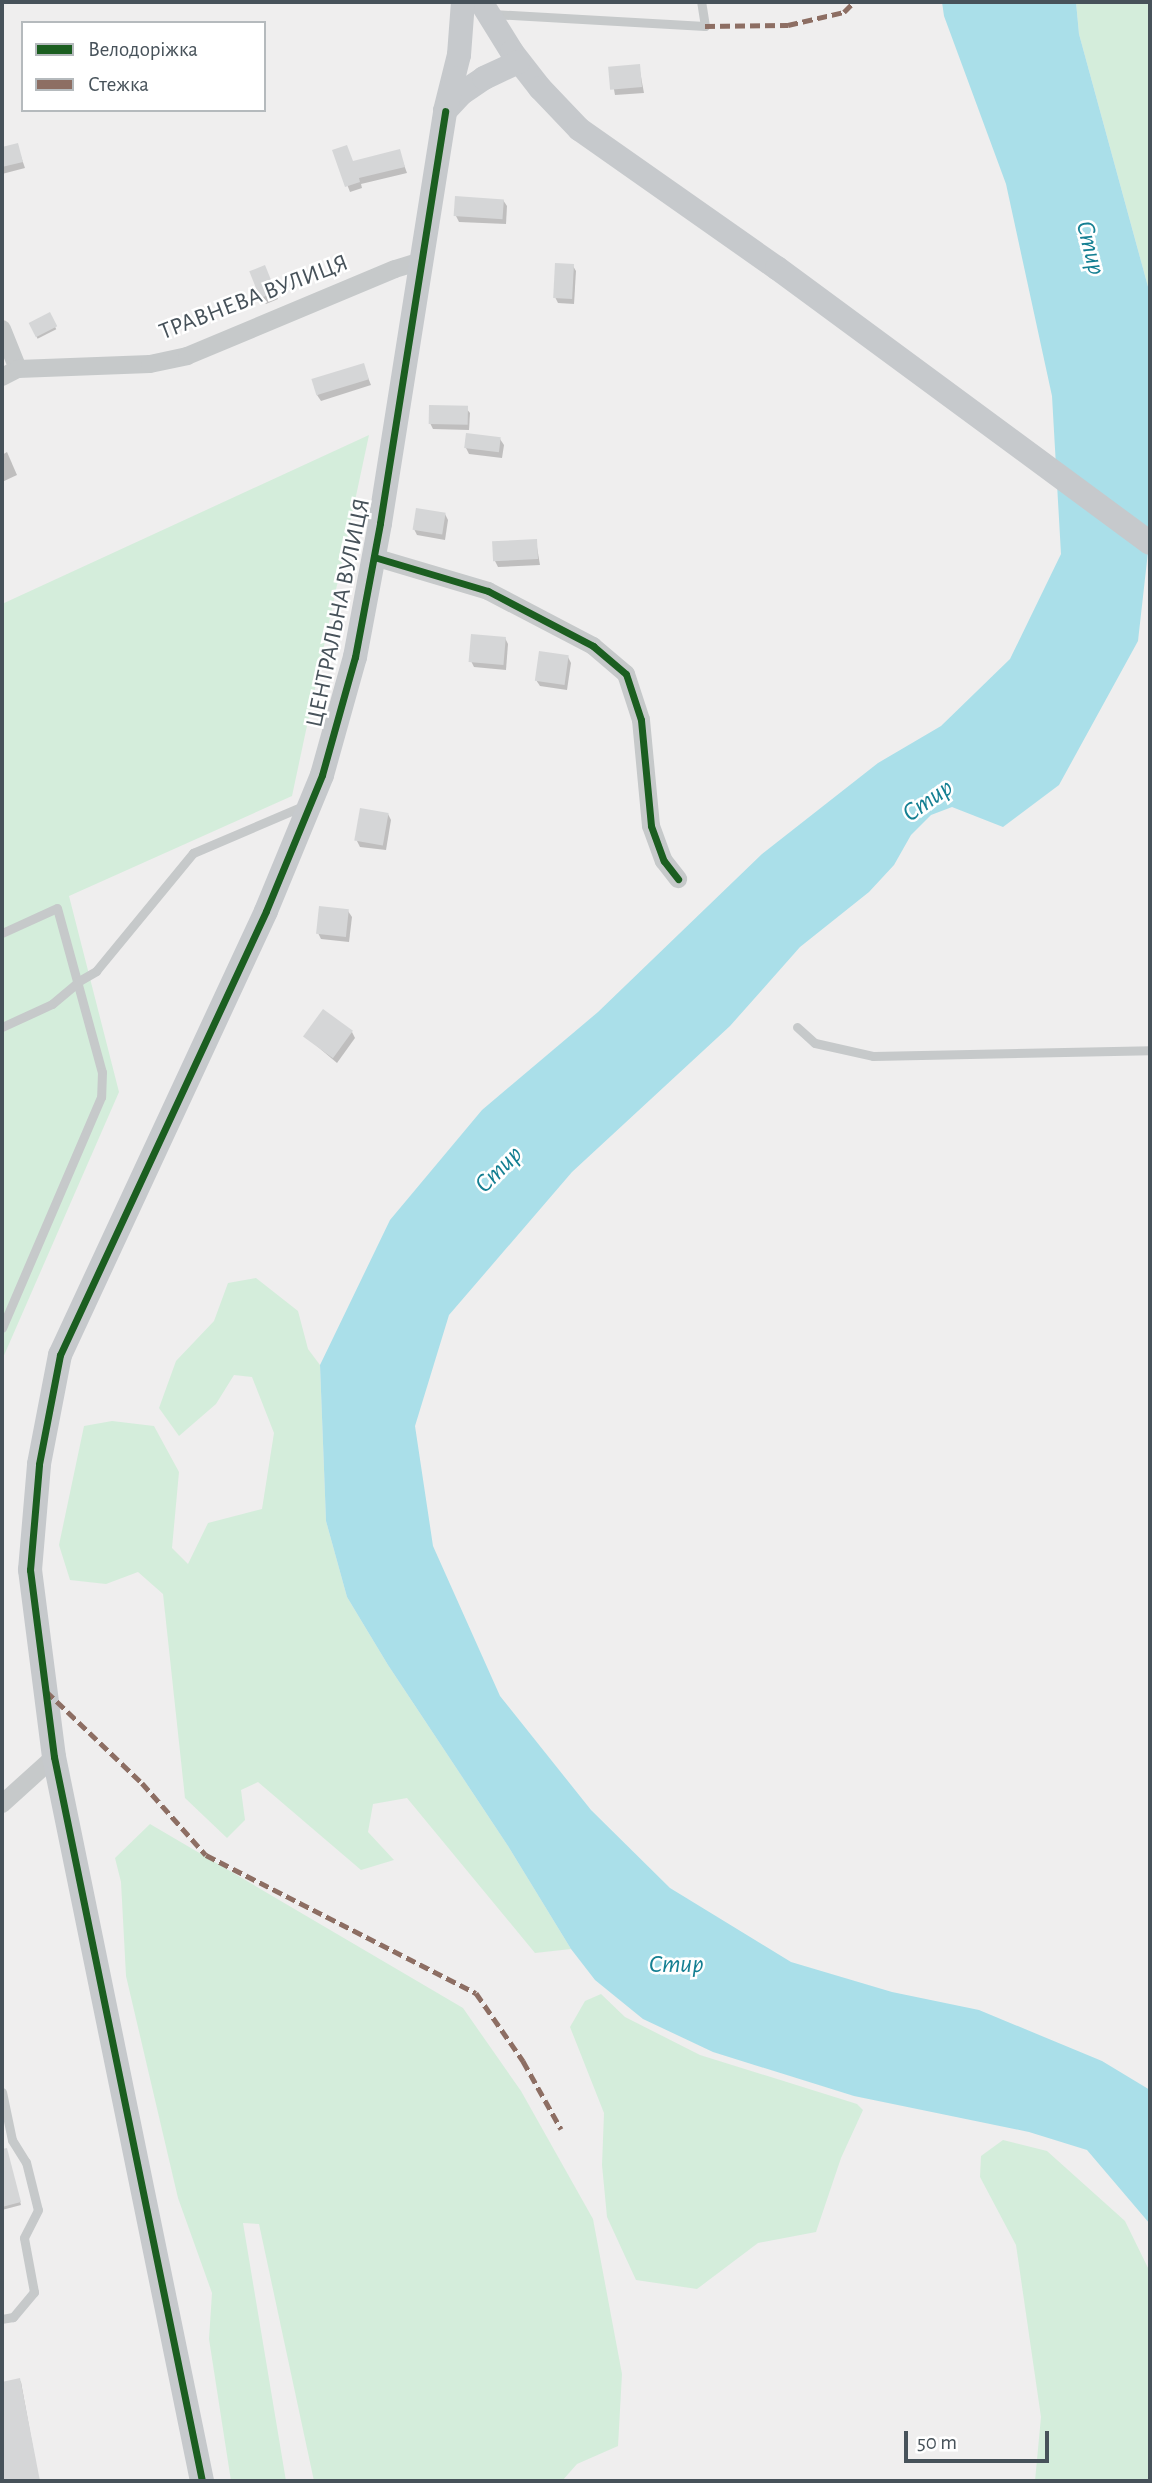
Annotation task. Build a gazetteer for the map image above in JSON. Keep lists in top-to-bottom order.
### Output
{
  "streets": {
    "street": ["ТРАВНЕВА ВУЛИЦЯ", "ЦЕНТРАЛЬНА ВУЛИЦЯ"]
  },
  "crossings": [
    ["ТРАВНЕВА ВУЛИЦЯ", "ЦЕНТРАЛЬНА ВУЛИЦЯ"]
  ],
  "water": ["Стир"],
  "legend": ["Велодоріжка", "Стежка"],
  "scale_bar": "50 m"
}
